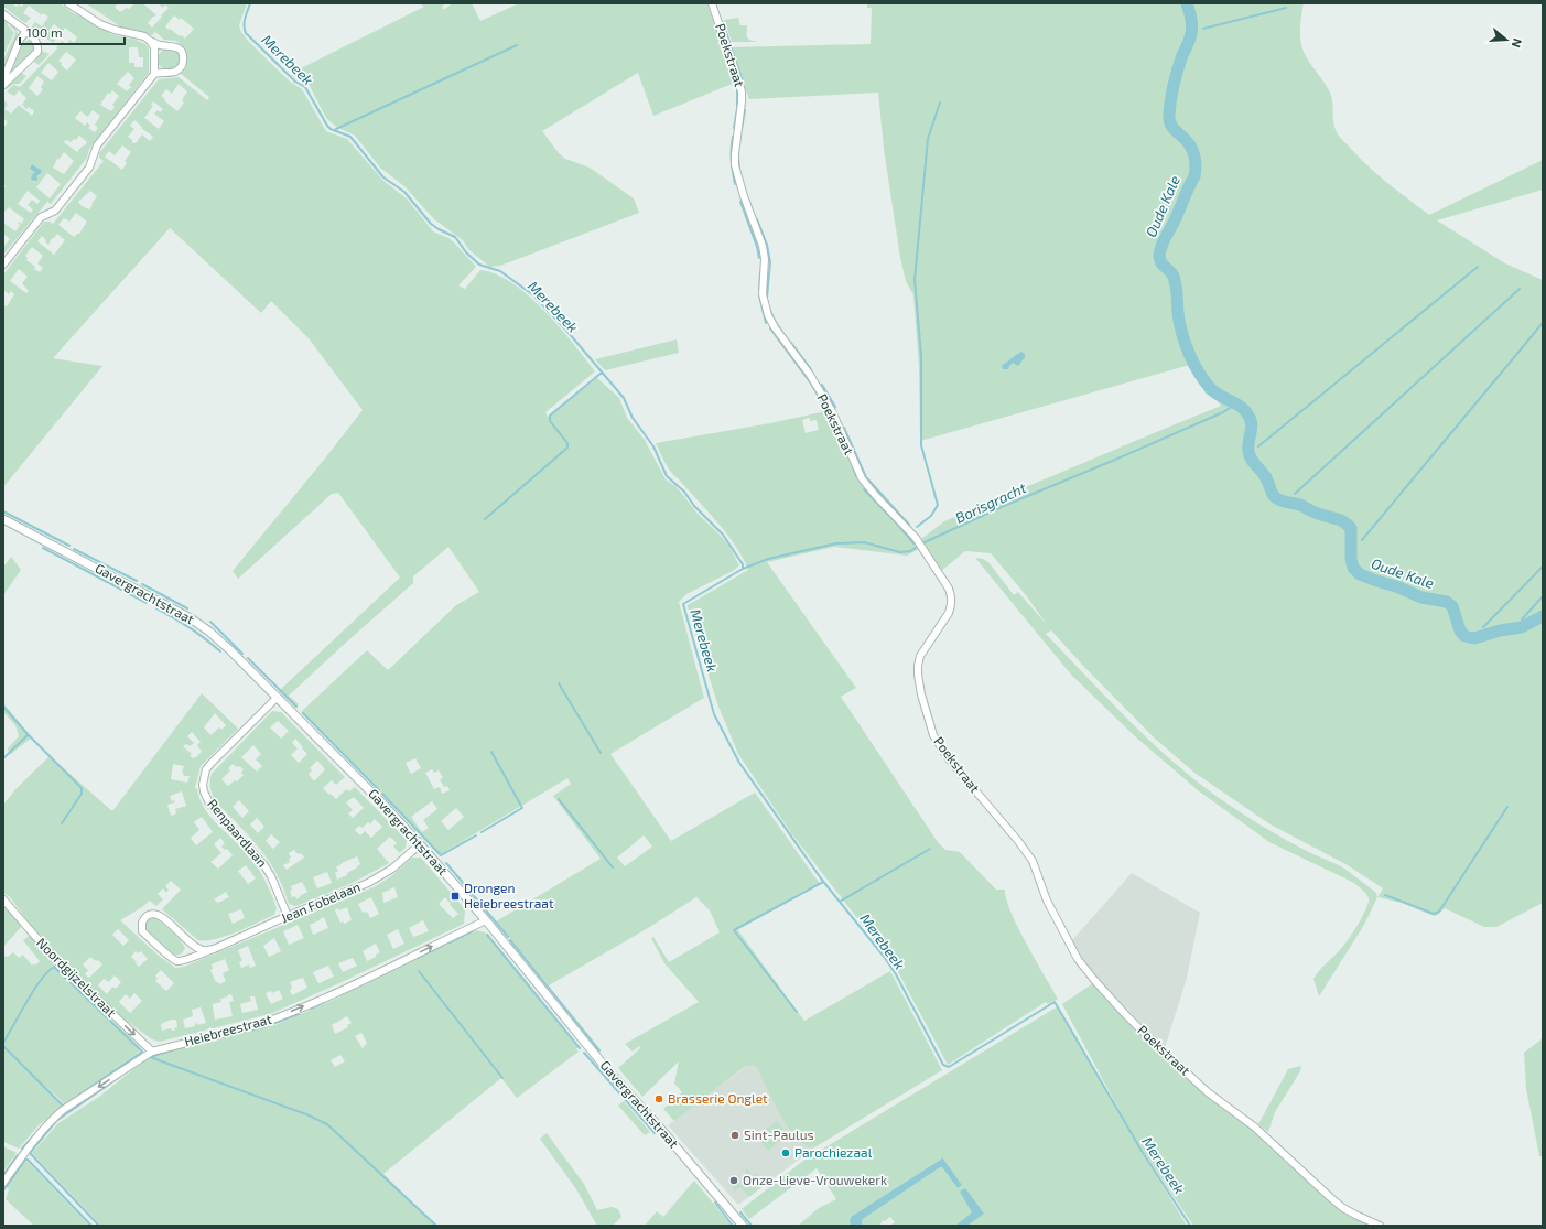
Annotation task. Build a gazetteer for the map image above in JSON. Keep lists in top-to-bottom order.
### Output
{
  "streets": {
    "street": [
      "Poekstraat",
      "Gavergrachtstraat",
      "Renpaardlaan",
      "Jean Fobelaan",
      "Noordgijzelstraat",
      "Heiebreestraat"
    ]
  },
  "crossings": [
    ["Gavergrachtstraat", "Renpaardlaan"],
    ["Gavergrachtstraat", "Jean Fobelaan"],
    ["Gavergrachtstraat", "Heiebreestraat"],
    ["Renpaardlaan", "Jean Fobelaan"],
    ["Noordgijzelstraat", "Heiebreestraat"]
  ],
  "one_way": ["Noordgijzelstraat"],
  "water": ["Merebeek", "Oude Kale", "Borisgracht"],
  "places": {
    "transit": ["Drongen Heiebreestraat"],
    "other": [
      "Brasserie Onglet",
      "Sint-Paulus",
      "Parochiezaal",
      "Onze-Lieve-Vrouwekerk"
    ]
  },
  "scale_bar": "100 m",
  "north": "right"
}
